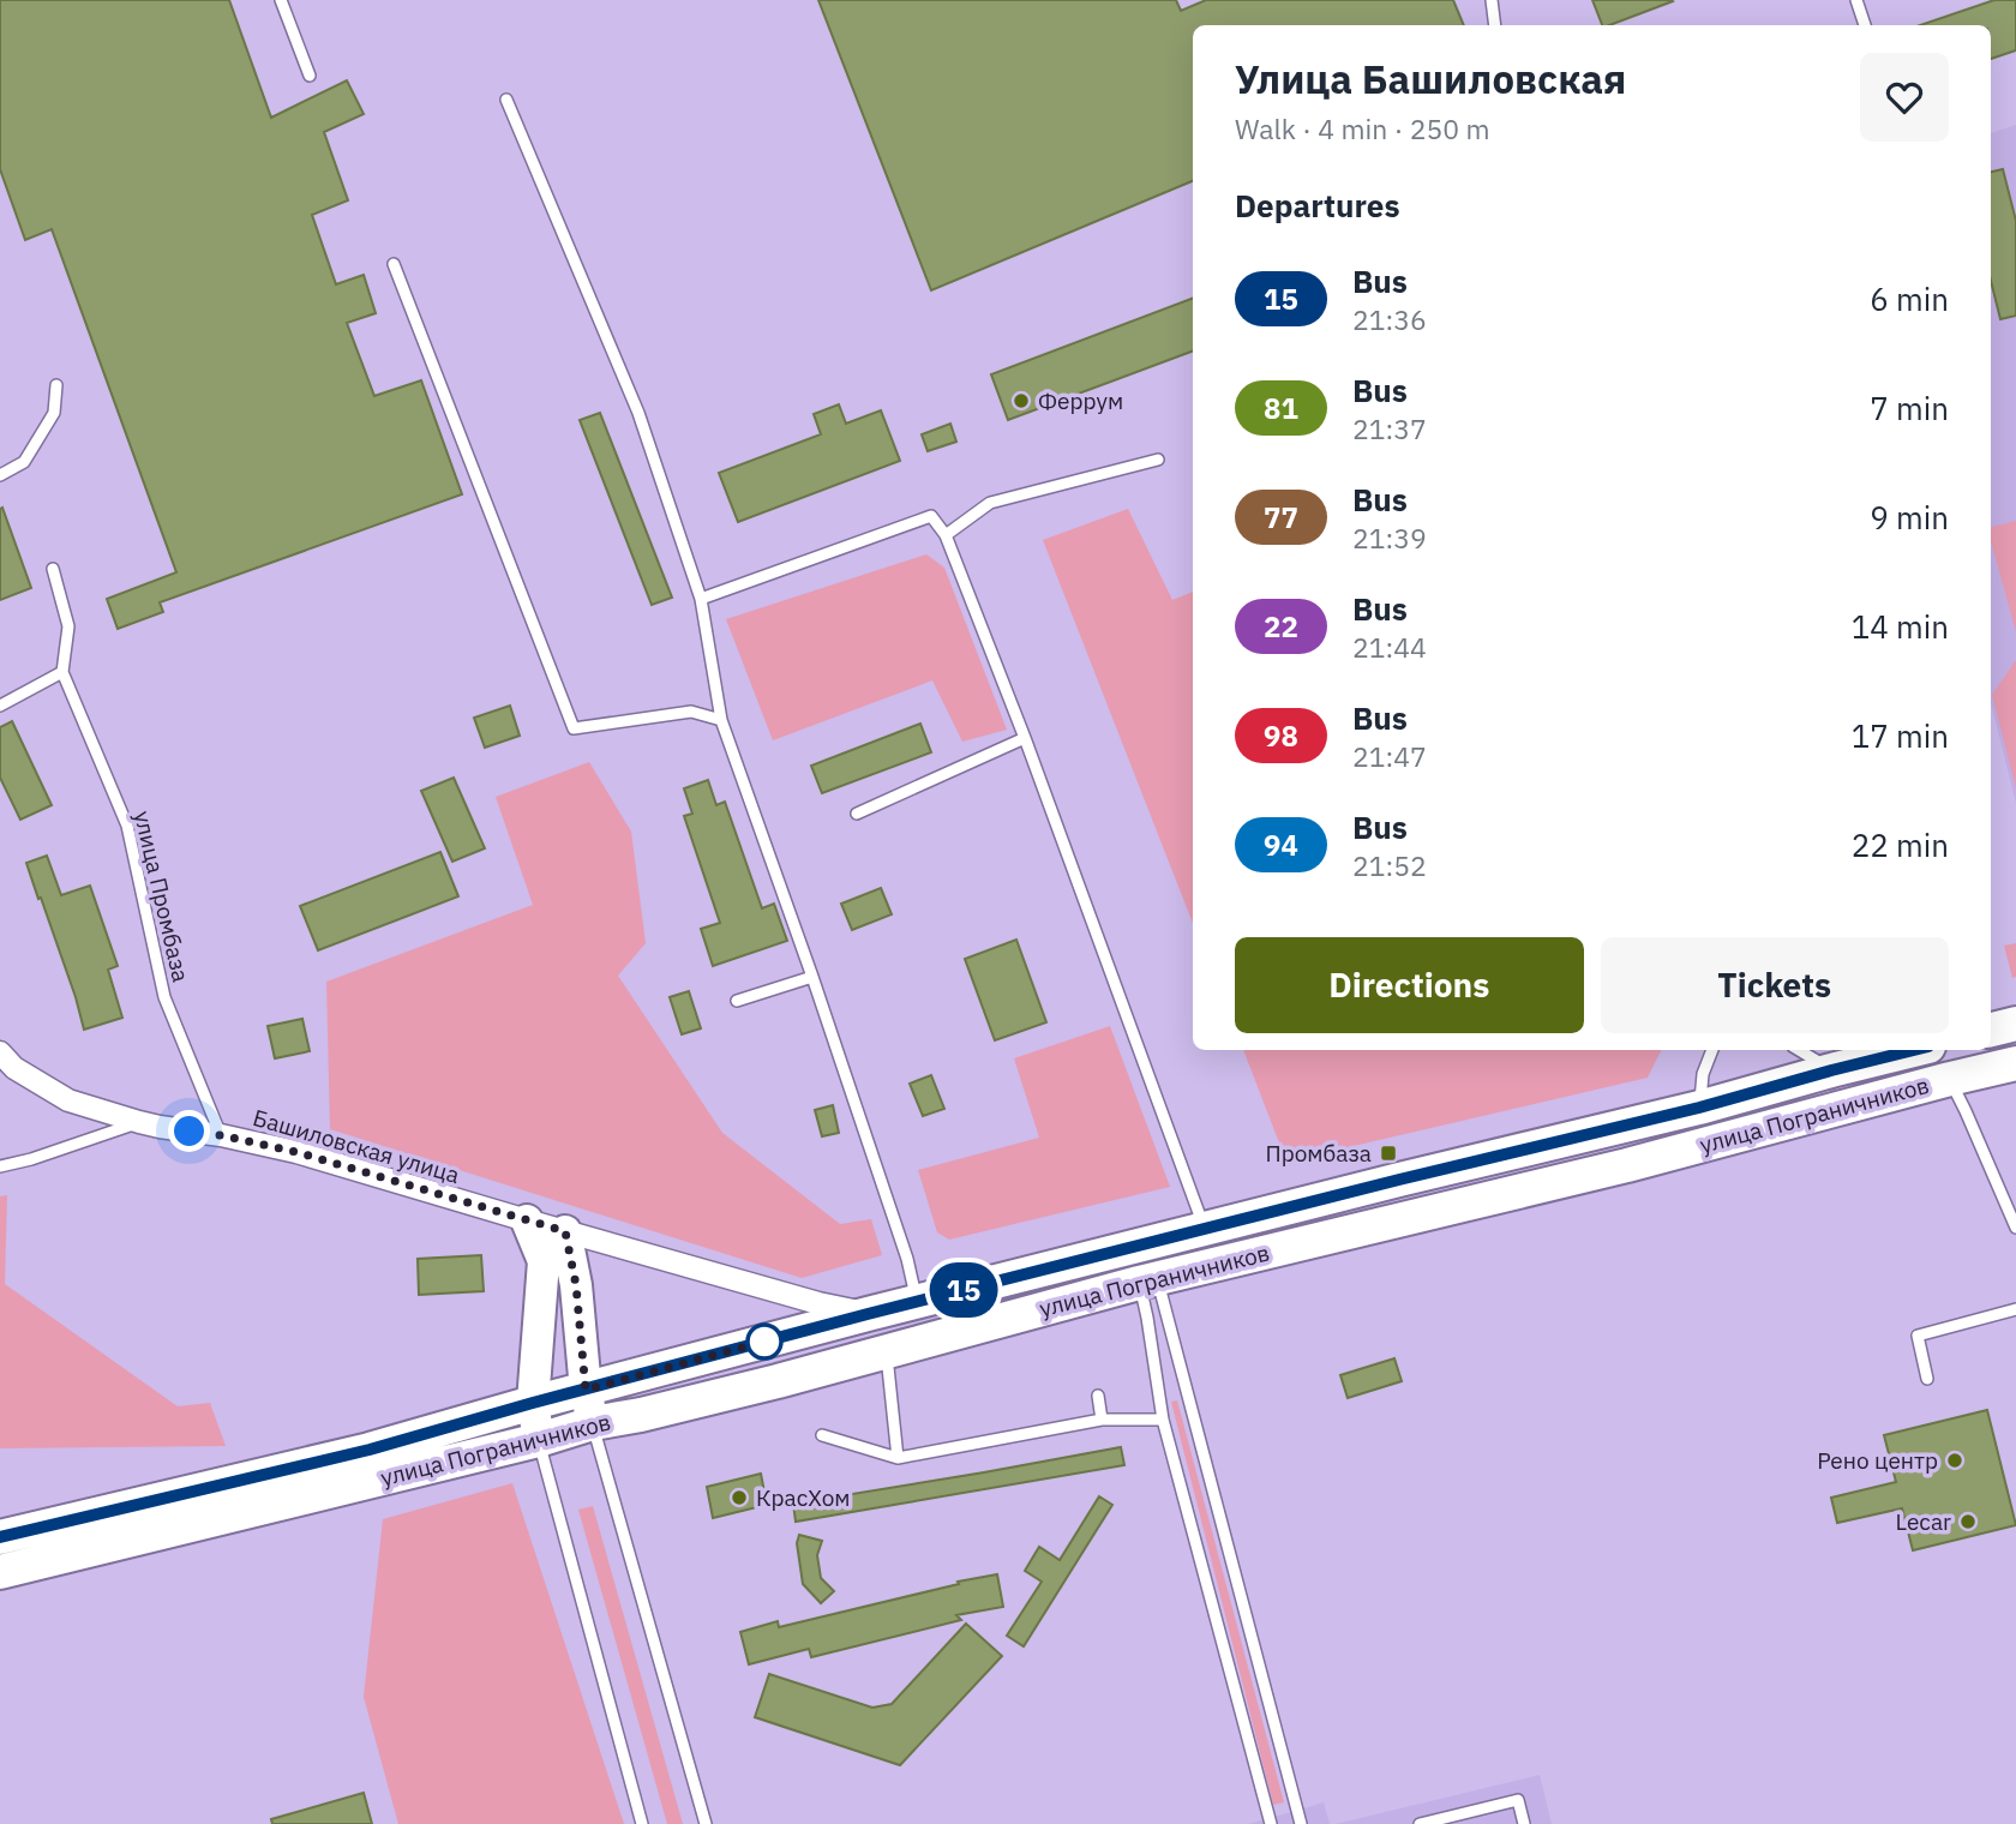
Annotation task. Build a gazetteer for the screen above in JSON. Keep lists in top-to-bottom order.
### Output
{
  "streets": {
    "main road": ["улица Пограничников"],
    "street": ["Башиловская улица"],
    "lane": ["улица Промбаза"]
  },
  "crossings": [
    ["улица Промбаза", "Башиловская улица"],
    ["улица Пограничников", "Башиловская улица"]
  ],
  "places": {
    "other": [
      "Феррум",
      "Рено центр",
      "КрасХом",
      "Lecar"
    ],
    "transit": ["Промбаза"]
  },
  "lines": ["bus line 15"],
  "page": {
    "on_map": "15",
    "heading": [
      ["Улица Башиловская", "Walk · 4 min · 250 m"],
      "Departures"
    ],
    "list": [
      {
        "mark": "15",
        "name": "Bus",
        "note": "21:36",
        "value": "6 min"
      },
      {
        "mark": "81",
        "name": "Bus",
        "note": "21:37",
        "value": "7 min"
      },
      {
        "mark": "77",
        "name": "Bus",
        "note": "21:39",
        "value": "9 min"
      },
      {
        "mark": "22",
        "name": "Bus",
        "note": "21:44",
        "value": "14 min"
      },
      {
        "mark": "98",
        "name": "Bus",
        "note": "21:47",
        "value": "17 min"
      },
      {
        "mark": "94",
        "name": "Bus",
        "note": "21:52",
        "value": "22 min"
      }
    ],
    "buttons": ["Directions", "Tickets"]
  }
}
